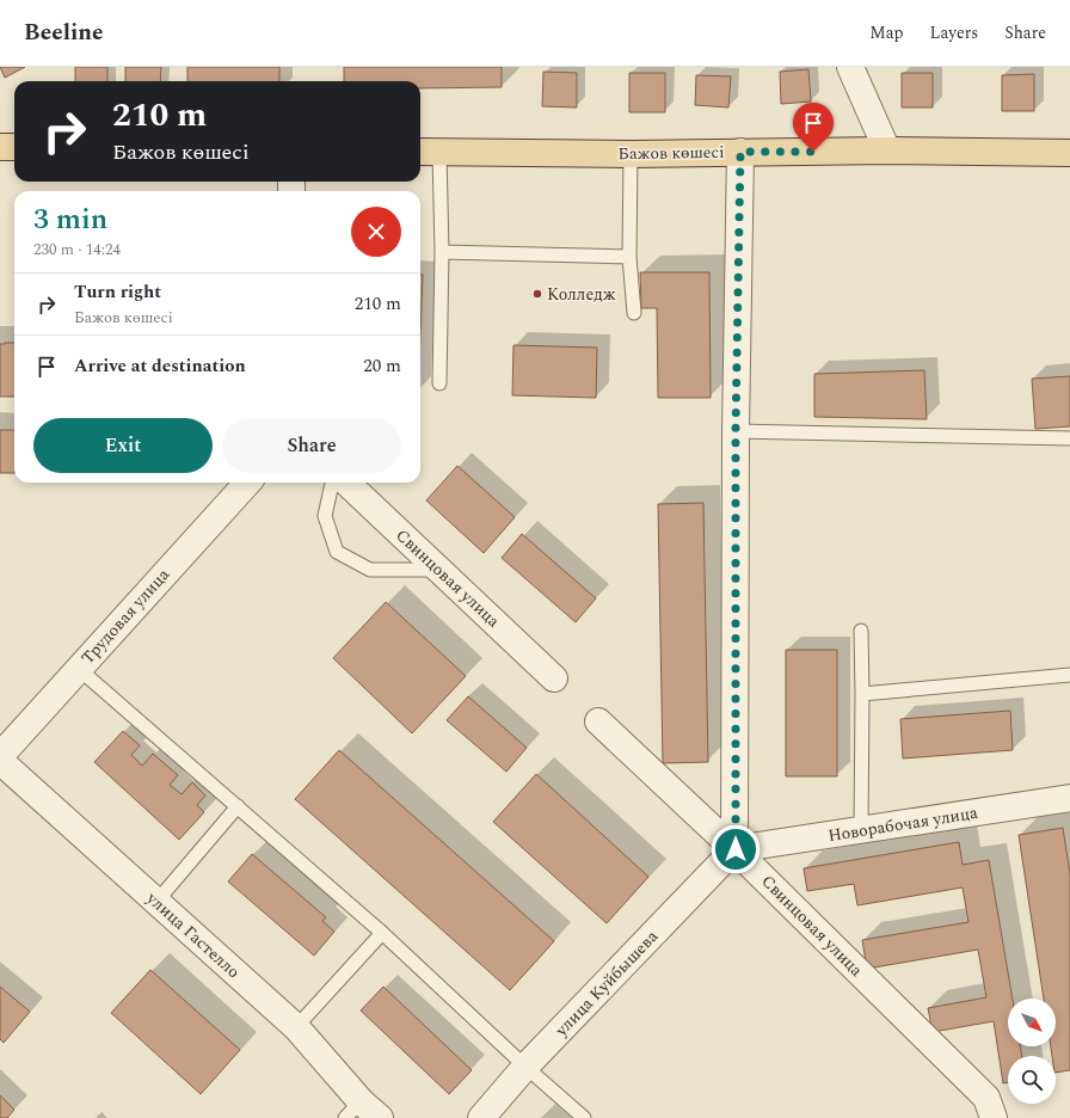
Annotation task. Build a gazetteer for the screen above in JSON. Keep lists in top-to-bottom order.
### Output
{
  "streets": {
    "main road": ["Бажов көшесі"],
    "street": [
      "Свинцовая улица",
      "Трудовая улица",
      "Новорабочая улица",
      "улица Гастелло",
      "улица Куйбышева"
    ]
  },
  "crossings": [
    ["Свинцовая улица", "Новорабочая улица"],
    ["Свинцовая улица", "улица Куйбышева"],
    ["Новорабочая улица", "улица Куйбышева"]
  ],
  "places": ["Колледж"],
  "north": "bottom right",
  "page": {
    "header": "Beeline",
    "nav": ["Map", "Layers", "Share"],
    "turn": ["210 m", "Бажов көшесі"],
    "heading": ["3 min", "230 m · 14:24"],
    "list": [
      {
        "name": "Turn right",
        "note": "Бажов көшесі",
        "value": "210 m"
      },
      {
        "name": "Arrive at destination",
        "value": "20 m"
      }
    ],
    "buttons": ["Exit", "Share"]
  }
}
